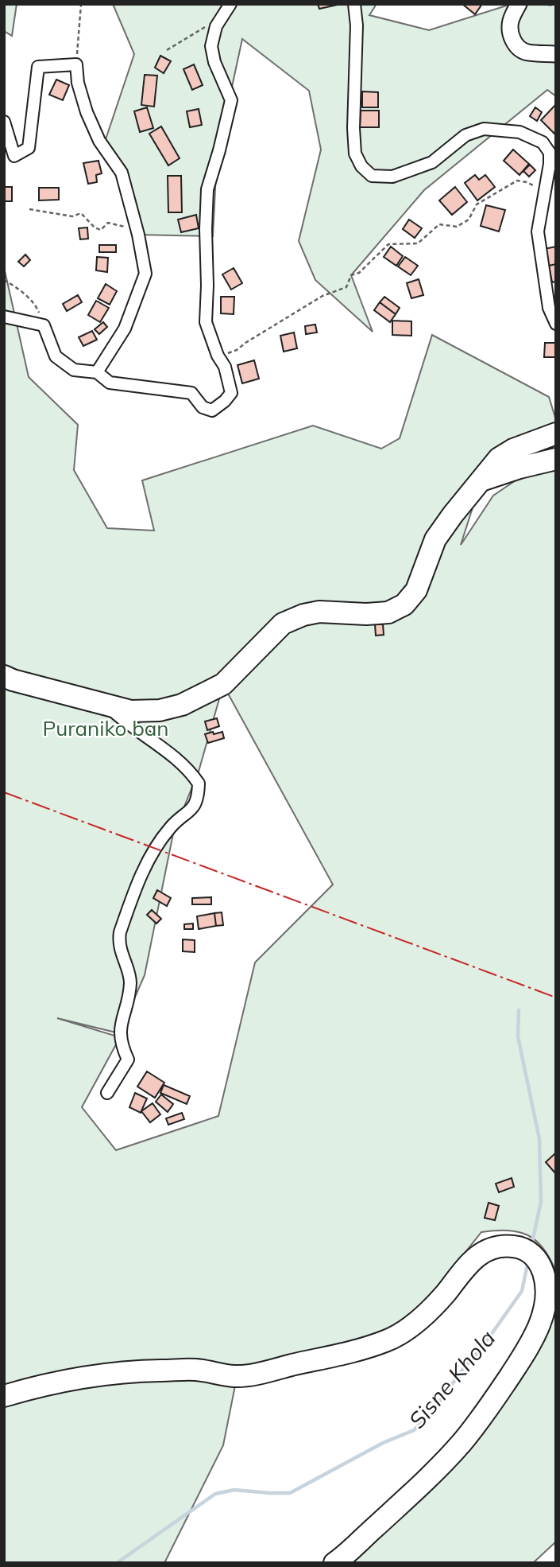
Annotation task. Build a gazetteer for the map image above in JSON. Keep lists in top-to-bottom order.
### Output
{
  "water": ["Sisne Khola"],
  "parks": ["Puraniko ban"]
}
